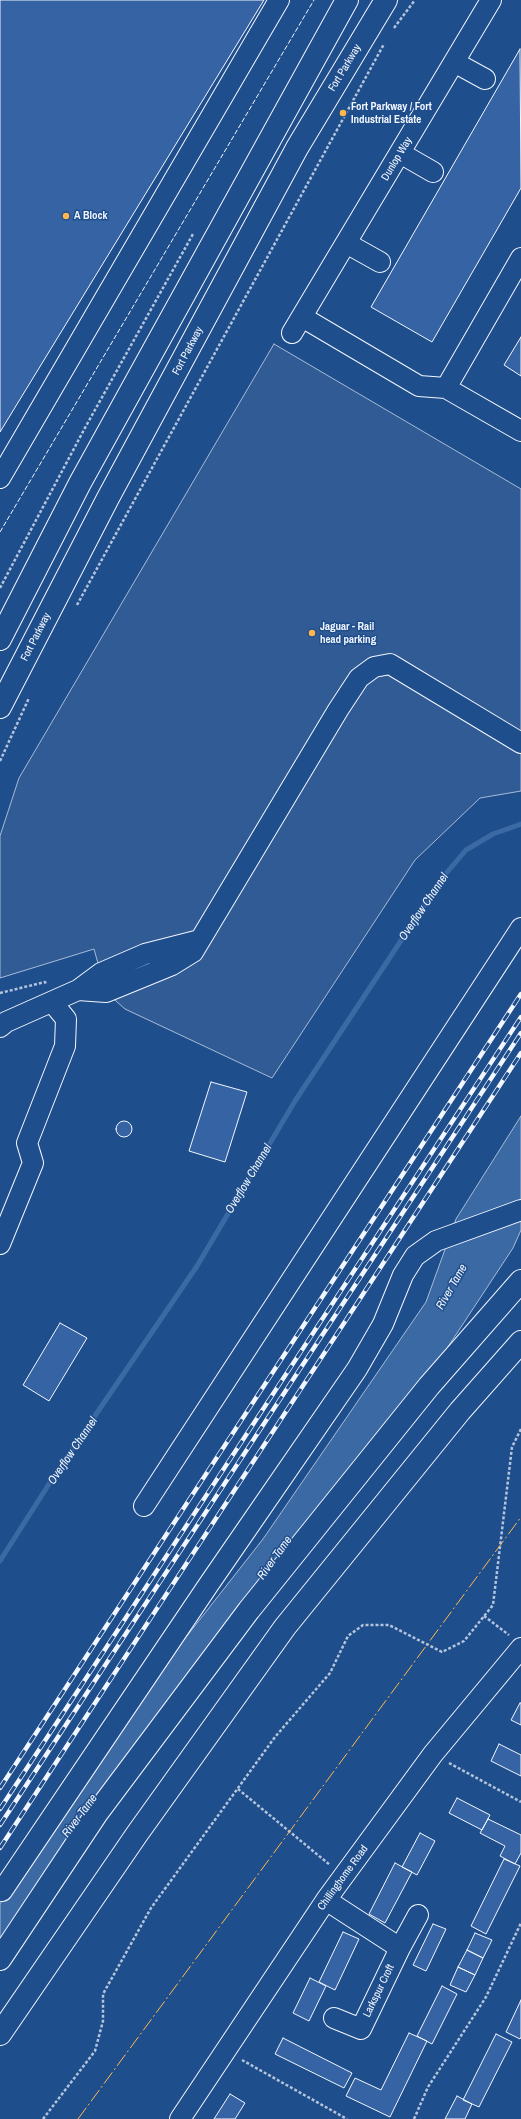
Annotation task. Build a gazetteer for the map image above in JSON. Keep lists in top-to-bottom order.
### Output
{
  "streets": {
    "main road": ["Fort Parkway"],
    "street": ["Dunlop Way", "Chillinghome Road", "Larkspur Croft"]
  },
  "water": ["Overflow Channel", "River Tame"],
  "places": ["Fort Parkway / Fort Industrial Estate", "A Block", "Jaguar - Rail head parking"]
}
